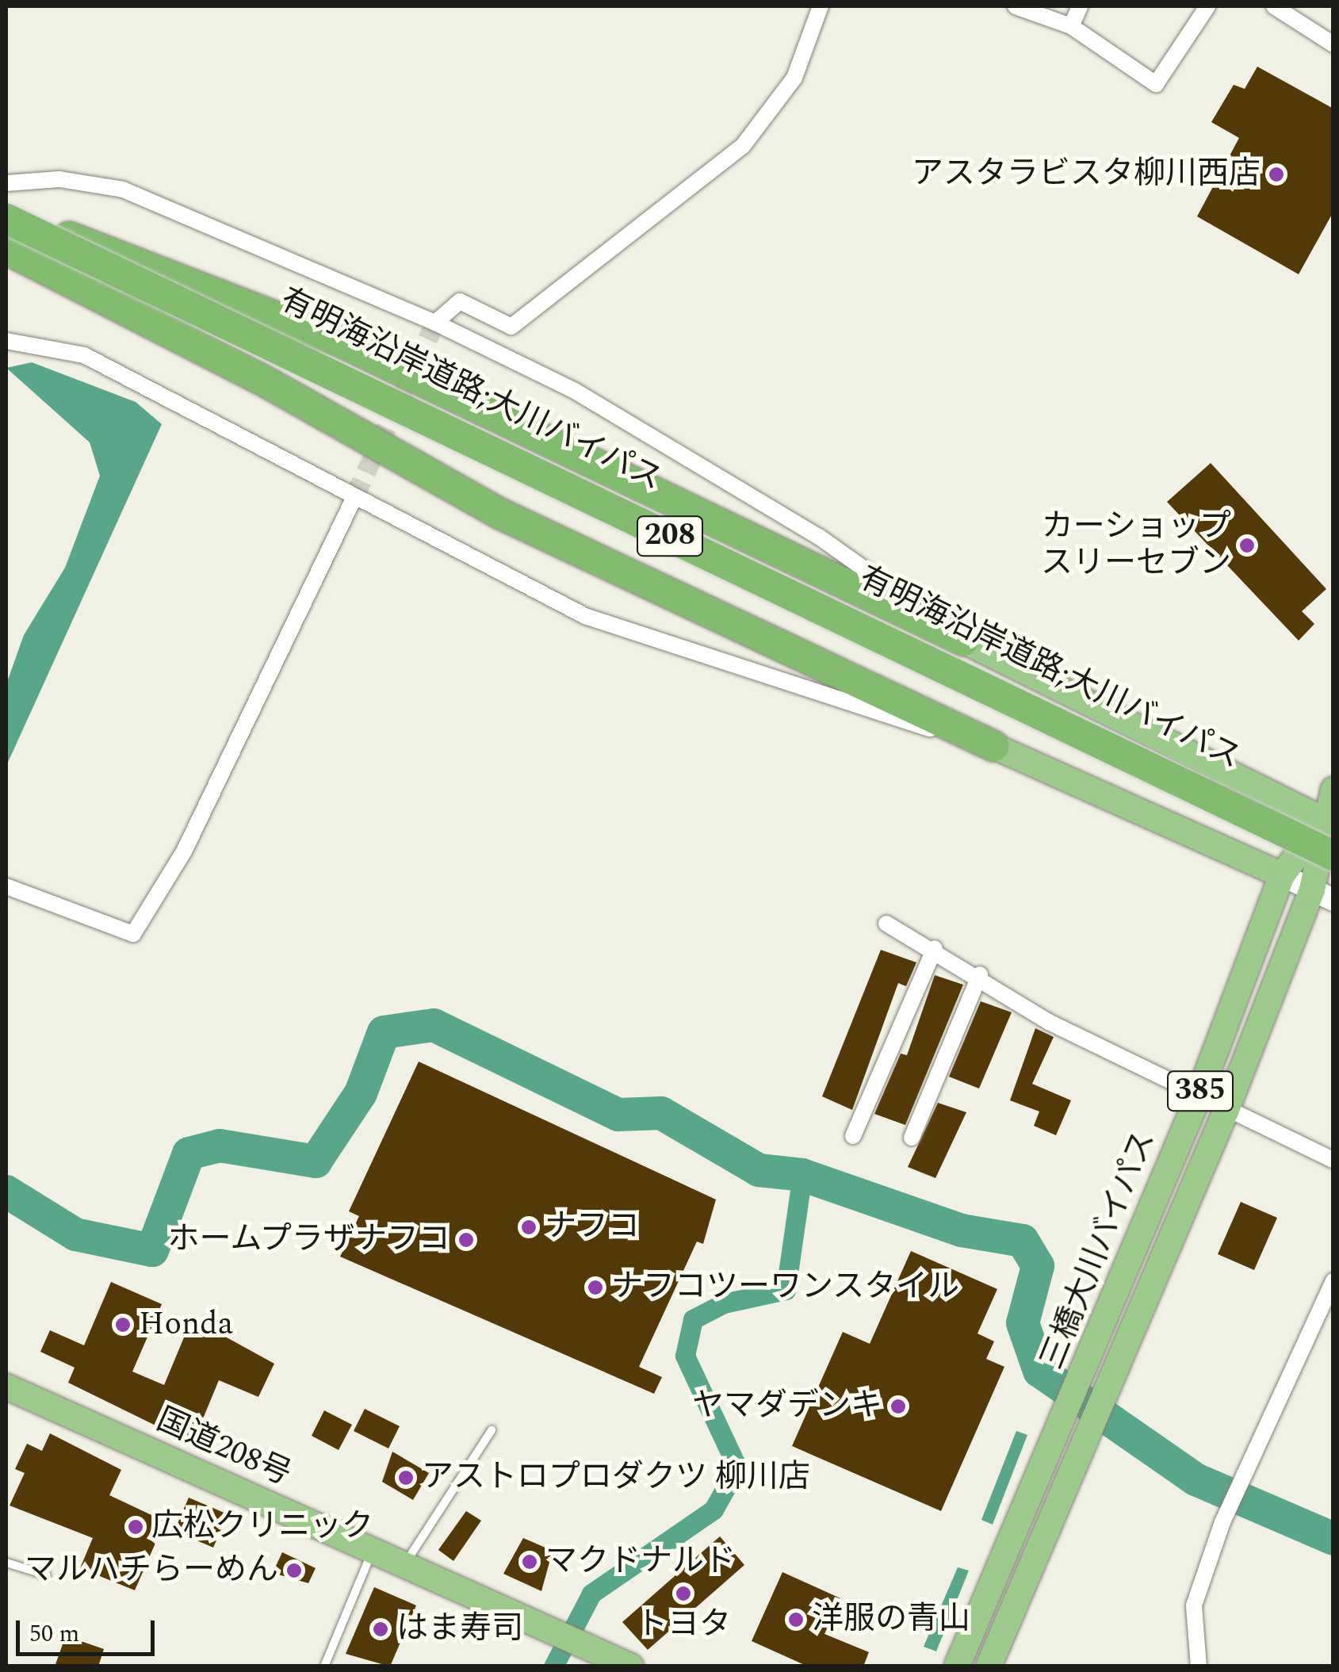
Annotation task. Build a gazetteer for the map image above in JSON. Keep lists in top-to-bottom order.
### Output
{
  "streets": {
    "highway": [
      "有明海沿岸道路;大川バイパス",
      "208",
      "385",
      "三橋大川バイパス",
      "国道208号"
    ]
  },
  "crossings": [
    ["有明海沿岸道路;大川バイパス", "三橋大川バイパス"]
  ],
  "places": [
    "アスタラビスタ柳川西店",
    "カーショップ スリーセブン",
    "ナフコ",
    "ホームプラザナフコ",
    "ナフコツーワンスタイル",
    "Honda",
    "ヤマダデンキ",
    "アストロプロダクツ 柳川店",
    "広松クリニック",
    "マクドナルド",
    "マルハチらーめん",
    "トヨタ",
    "洋服の青山",
    "はま寿司"
  ],
  "scale_bar": "50 m"
}
